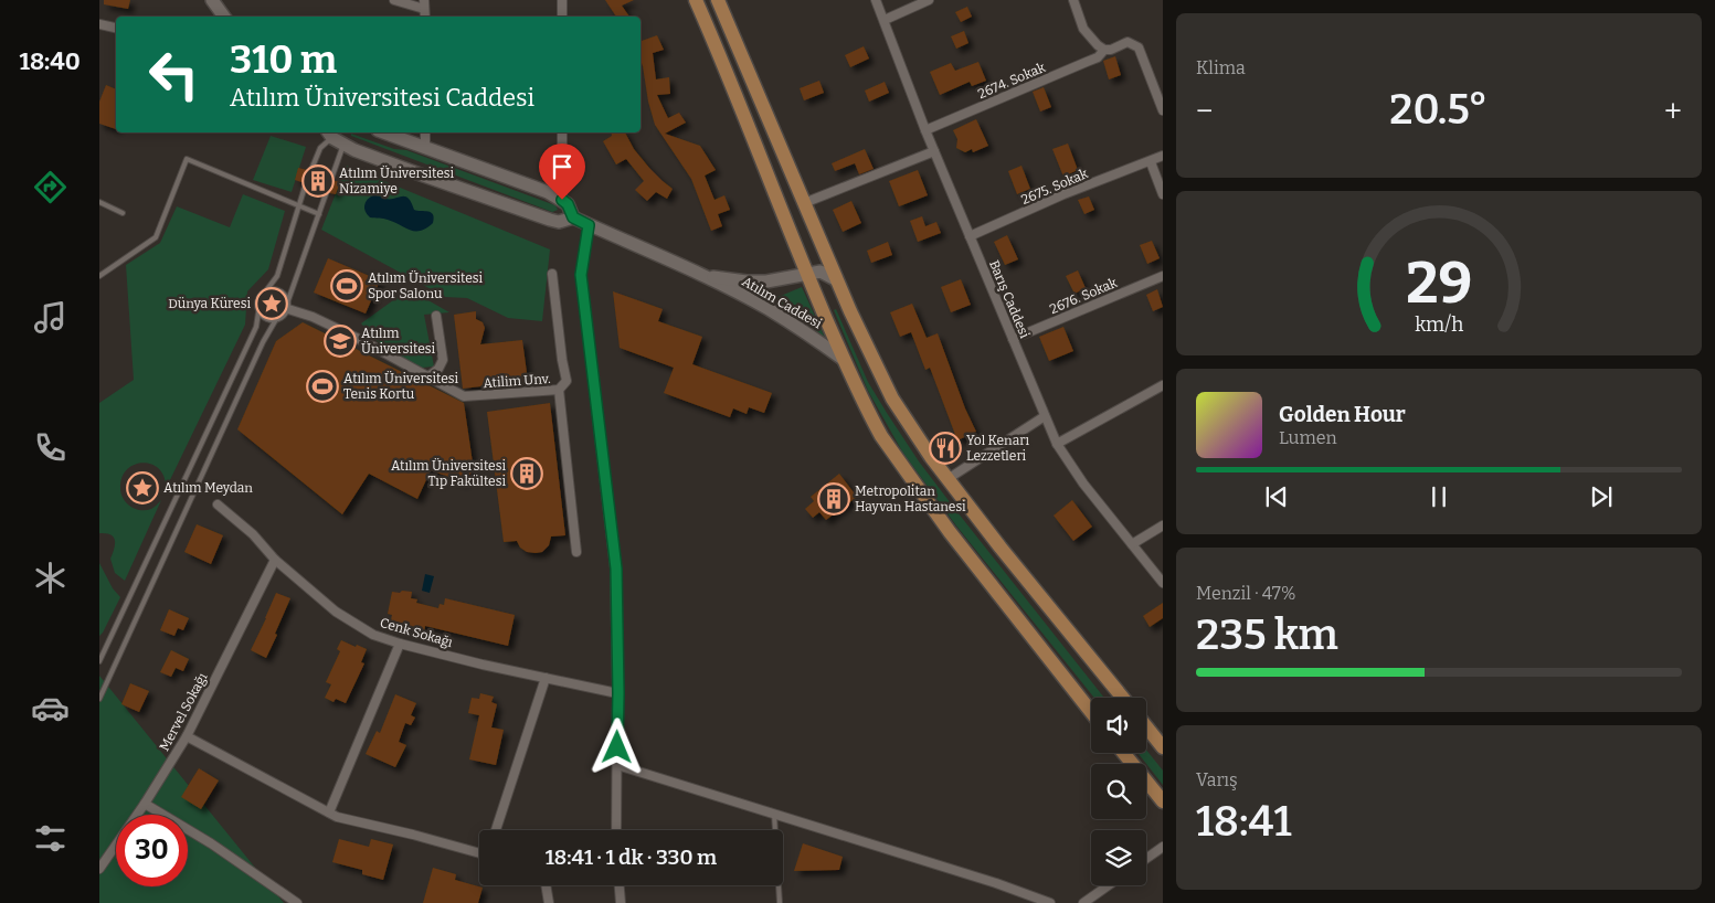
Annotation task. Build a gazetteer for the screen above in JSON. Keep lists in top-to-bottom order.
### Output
{
  "streets": {
    "street": [
      "2674. Sokak",
      "2675. Sokak",
      "2676. Sokak",
      "Barış Caddesi",
      "Atılım Caddesi",
      "Atilim Unv.",
      "Cenk Sokağı",
      "Mervel Sokağı"
    ]
  },
  "crossings": [
    ["2674. Sokak", "Barış Caddesi"],
    ["2675. Sokak", "Barış Caddesi"],
    ["2676. Sokak", "Barış Caddesi"],
    ["Cenk Sokağı", "Mervel Sokağı"]
  ],
  "places": {
    "building": ["Atılım Üniversitesi Nizamiye", "Atılım Üniversitesi Tıp Fakültesi", "Metropolitan Hayvan Hastanesi"],
    "sports": ["Atılım Üniversitesi Spor Salonu", "Atılım Üniversitesi Tenis Kortu"],
    "place": ["Dünya Küresi", "Atılım Meydan"],
    "school or university": ["Atılım Üniversitesi"],
    "restaurant": ["Yol Kenarı Lezzetleri"]
  },
  "page": {
    "tabs": "18:40",
    "tile": [
      "Klima",
      ["Menzil · 47%", "235 km"],
      ["Varış", "18:41"]
    ],
    "turn": ["310 m", "Atılım Üniversitesi Caddesi"],
    "heat": ["−", "20.5°", "+"],
    "song": ["Golden Hour", "Lumen"],
    "limit": "30",
    "trip": "18:41 · 1 dk · 330 m",
    "gauge": ["29", "km/h"]
  }
}
